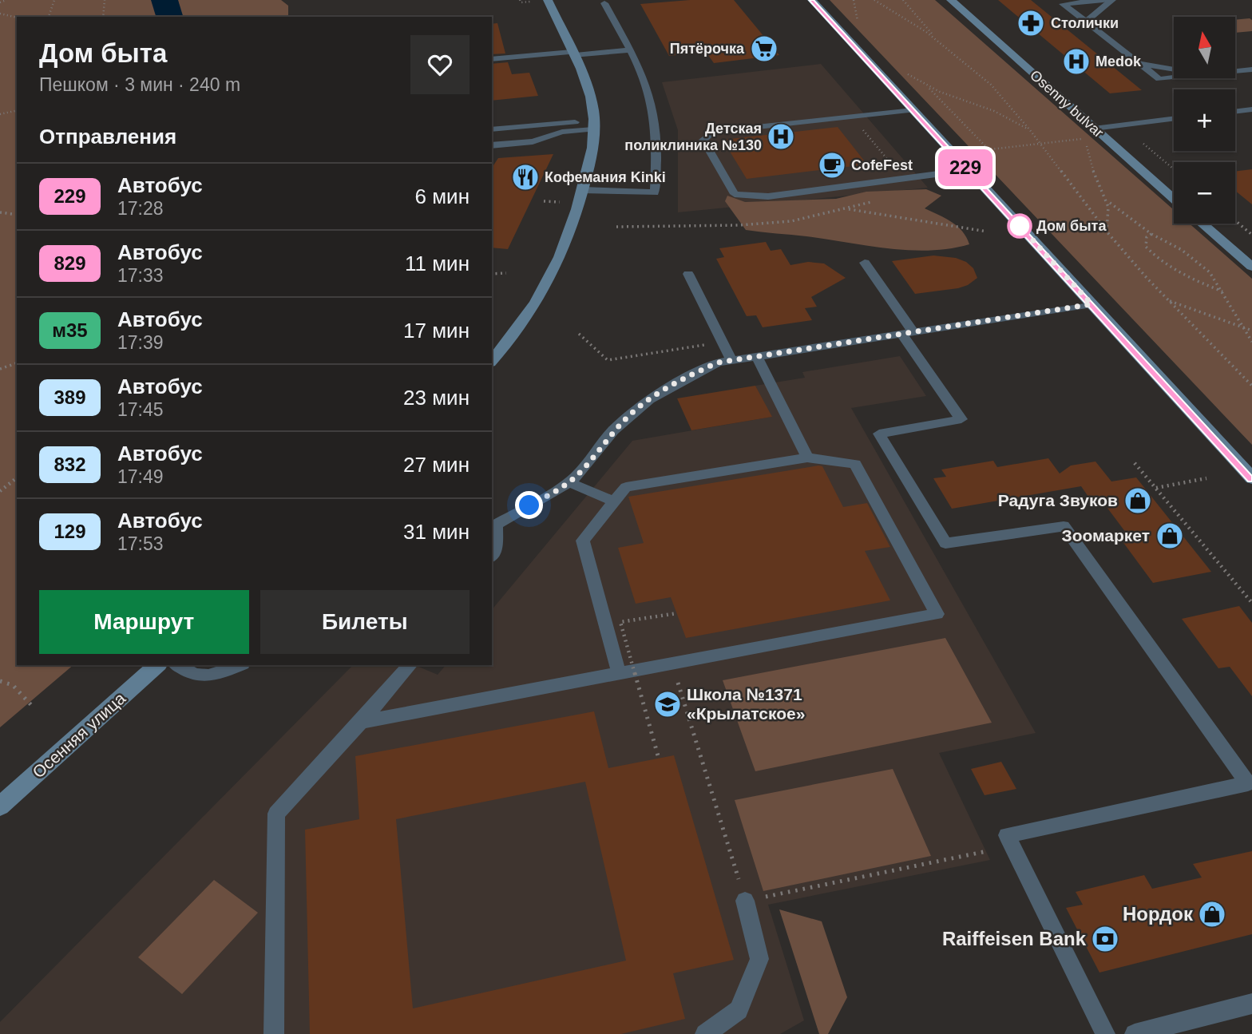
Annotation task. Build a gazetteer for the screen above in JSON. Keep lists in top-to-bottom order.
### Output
{
  "streets": {
    "street": ["Osenny bulvar", "Осенняя улица"]
  },
  "places": {
    "pharmacy": ["Столички"],
    "supermarket": ["Пятёрочка"],
    "hospital": ["Medok", "Детская поликлиника №130"],
    "cafe": ["CofeFest"],
    "restaurant": ["Кофемания Kinki"],
    "other": ["Дом быта"],
    "shop": ["Радуга Звуков", "Зоомаркет", "Нордок"],
    "school or university": ["Школа №1371 «Крылатское»"],
    "bank": ["Raiffeisen Bank"]
  },
  "lines": ["bus line 229"],
  "north": "top",
  "page": {
    "on_map": "229",
    "map_buttons": ["+", "−"],
    "heading": [
      ["Дом быта", "Пешком · 3 мин · 240 m"],
      "Отправления"
    ],
    "list": [
      {
        "mark": "229",
        "name": "Автобус",
        "note": "17:28",
        "value": "6 мин"
      },
      {
        "mark": "829",
        "name": "Автобус",
        "note": "17:33",
        "value": "11 мин"
      },
      {
        "mark": "м35",
        "name": "Автобус",
        "note": "17:39",
        "value": "17 мин"
      },
      {
        "mark": "389",
        "name": "Автобус",
        "note": "17:45",
        "value": "23 мин"
      },
      {
        "mark": "832",
        "name": "Автобус",
        "note": "17:49",
        "value": "27 мин"
      },
      {
        "mark": "129",
        "name": "Автобус",
        "note": "17:53",
        "value": "31 мин"
      }
    ],
    "buttons": ["Маршрут", "Билеты"]
  }
}
